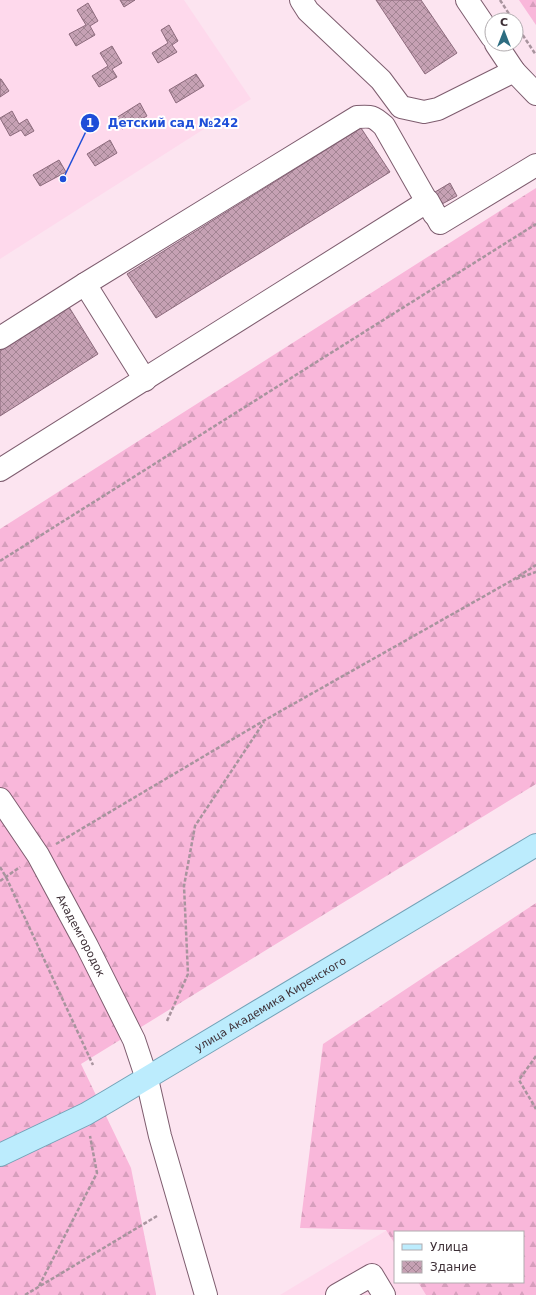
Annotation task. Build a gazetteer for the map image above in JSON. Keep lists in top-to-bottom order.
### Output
{
  "streets": {
    "main road": ["улица Академика Киренского"],
    "street": ["Академгородок"]
  },
  "crossings": [
    ["Академгородок", "улица Академика Киренского"]
  ],
  "places": ["Детский сад №242"],
  "legend": ["Улица", "Здание"],
  "north": "top"
}
